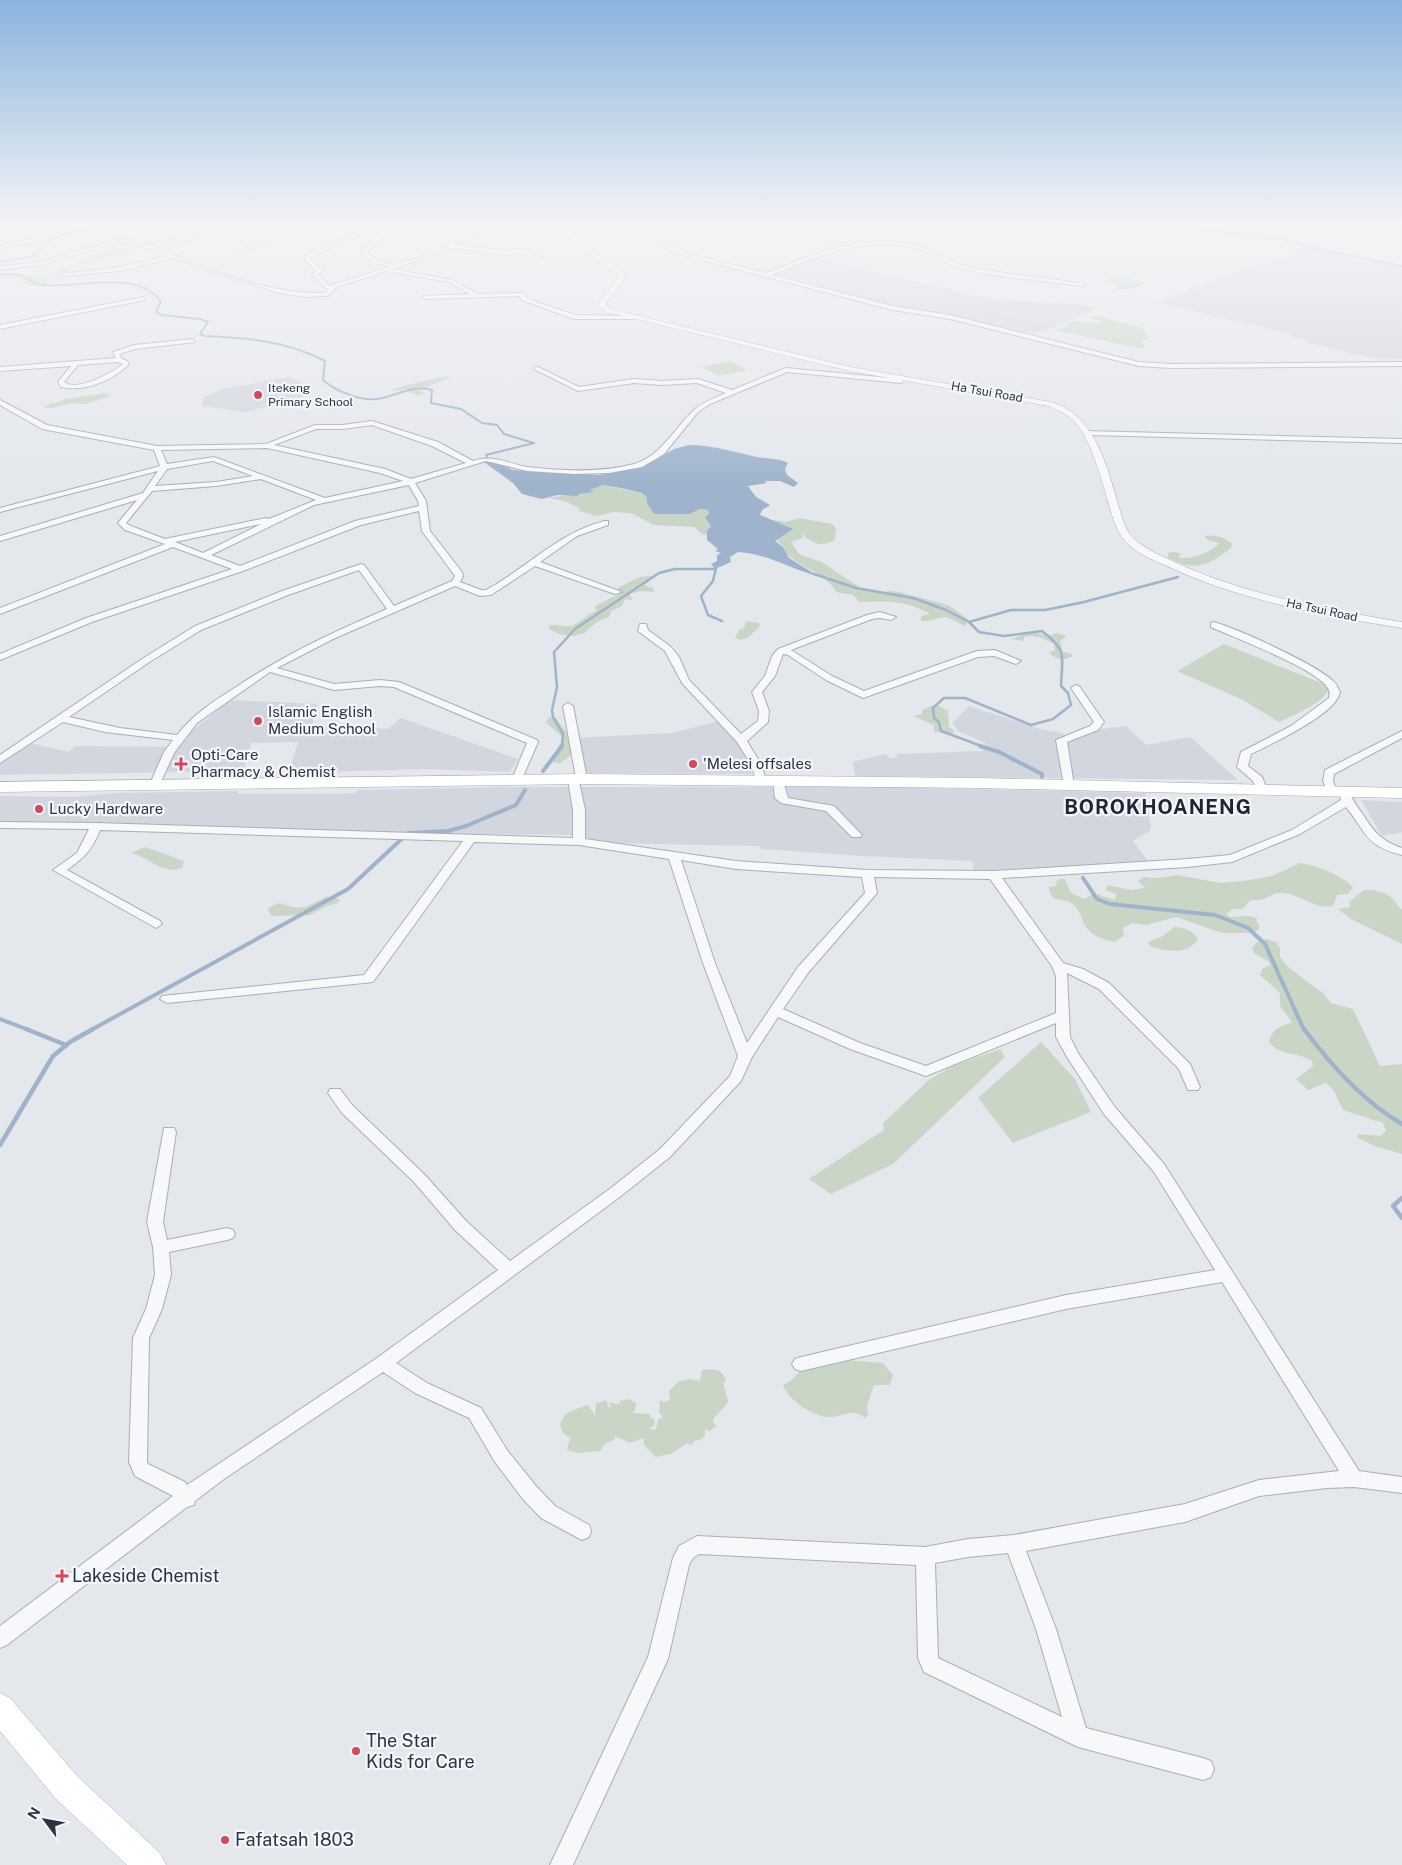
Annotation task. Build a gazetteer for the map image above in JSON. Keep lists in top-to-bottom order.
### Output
{
  "streets": {
    "street": ["Ha Tsui Road"]
  },
  "districts": ["BOROKHOANENG"],
  "places": {
    "other": [
      "Itekeng Primary School",
      "Islamic English Medium School",
      "'Melesi offsales",
      "Lucky Hardware",
      "The Star Kids for Care",
      "Fafatsah 1803"
    ],
    "health": ["Opti-Care Pharmacy & Chemist", "Lakeside Chemist"]
  },
  "north": "top left"
}
